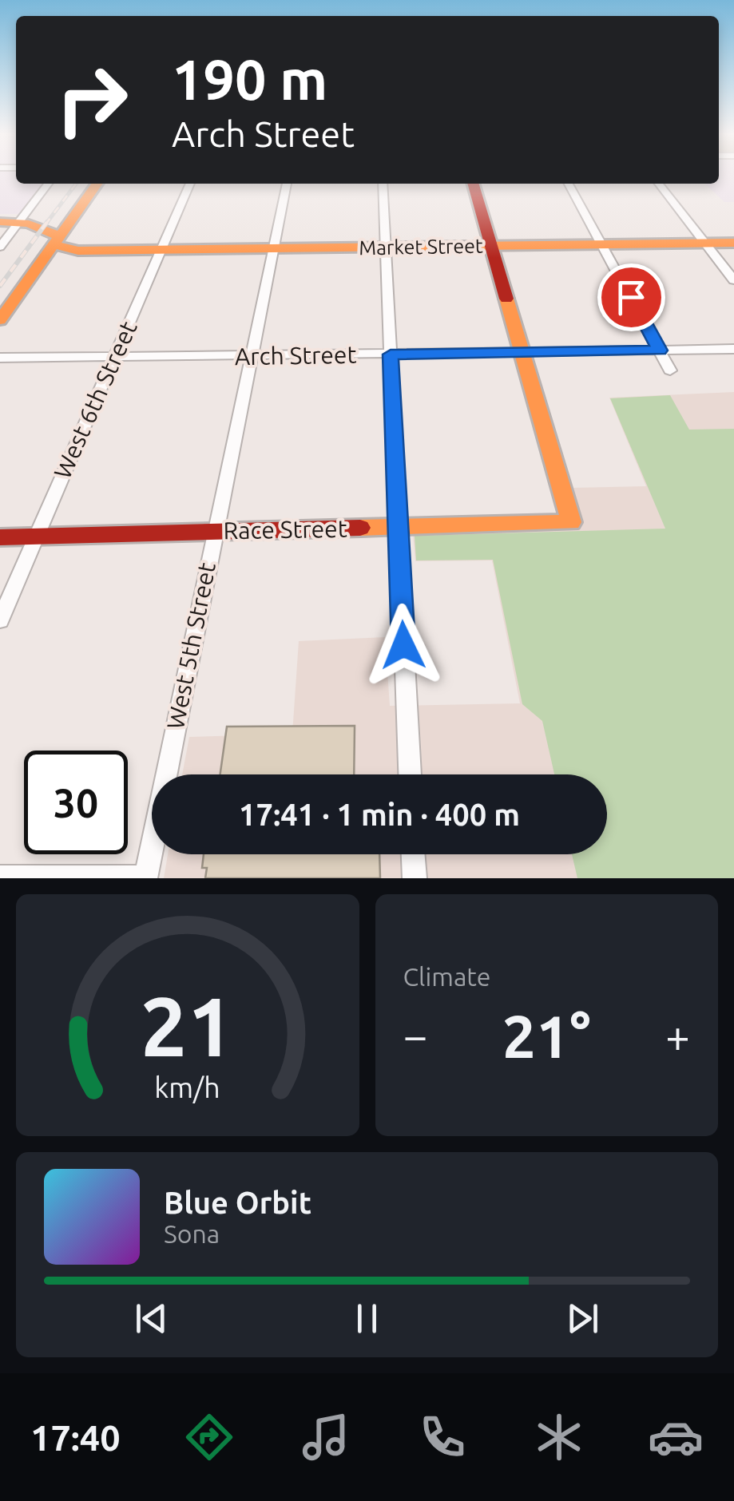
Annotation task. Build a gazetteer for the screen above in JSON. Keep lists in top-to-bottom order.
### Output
{
  "streets": {
    "street": [
      "Market Street",
      "Arch Street",
      "West 6th Street",
      "Race Street",
      "West 5th Street"
    ]
  },
  "crossings": [
    ["Market Street", "West 6th Street"],
    ["Market Street", "West 5th Street"],
    ["Arch Street", "West 6th Street"],
    ["Arch Street", "Race Street"],
    ["Arch Street", "West 5th Street"],
    ["West 6th Street", "Race Street"],
    ["Race Street", "West 5th Street"]
  ],
  "page": {
    "turn": ["190 m", "Arch Street"],
    "limit": "30",
    "trip": "17:41 · 1 min · 400 m",
    "tile": "Climate",
    "heat": ["−", "21°", "+"],
    "song": ["Blue Orbit", "Sona"],
    "tabs": "17:40",
    "gauge": ["21", "km/h"]
  }
}
